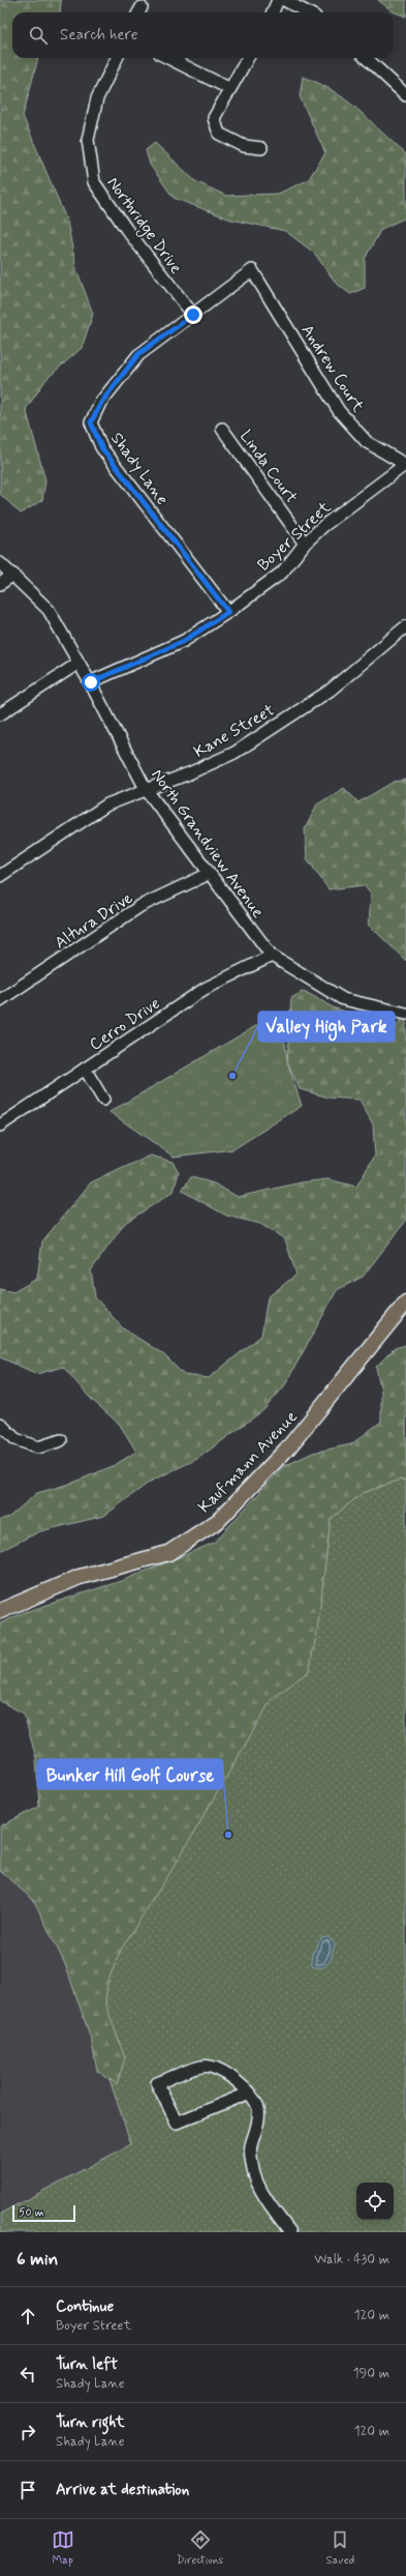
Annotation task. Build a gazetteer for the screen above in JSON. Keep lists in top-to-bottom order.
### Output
{
  "streets": {
    "main road": ["Kaufmann Avenue"],
    "street": [
      "Northridge Drive",
      "Andrew Court",
      "Linda Court",
      "Shady Lane",
      "Boyer Street",
      "Kane Street",
      "North Grandview Avenue",
      "Altura Drive",
      "Cerro Drive"
    ]
  },
  "crossings": [
    ["Northridge Drive", "Shady Lane"],
    ["Andrew Court", "Shady Lane"],
    ["Andrew Court", "Boyer Street"],
    ["Linda Court", "Boyer Street"],
    ["Shady Lane", "Boyer Street"],
    ["Boyer Street", "North Grandview Avenue"],
    ["Kane Street", "North Grandview Avenue"],
    ["North Grandview Avenue", "Altura Drive"],
    ["North Grandview Avenue", "Cerro Drive"]
  ],
  "places": ["Valley High Park", "Bunker Hill Golf Course"],
  "scale_bar": "50 m",
  "page": {
    "search": "Search here",
    "scale": "50 m",
    "heading": ["6 min", "Walk · 430 m"],
    "list": [
      ["Continue", "Boyer Street", "120 m"],
      ["Turn left", "Shady Lane", "190 m"],
      ["Turn right", "Shady Lane", "120 m"],
      "Arrive at destination"
    ],
    "nav": ["Map", "Directions", "Saved"]
  }
}
